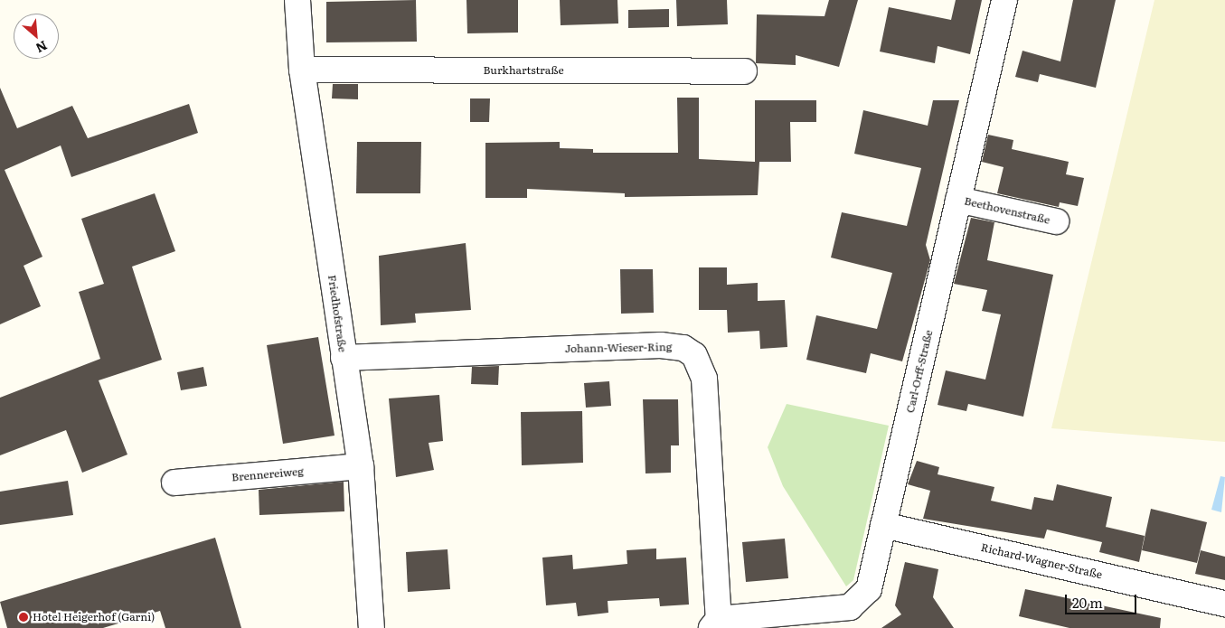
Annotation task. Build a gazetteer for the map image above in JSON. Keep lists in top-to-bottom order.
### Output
{
  "streets": {
    "street": [
      "Burkhartstraße",
      "Beethovenstraße",
      "Friedhofstraße",
      "Johann-Wieser-Ring",
      "Carl-Orff-Straße",
      "Brennereiweg",
      "Richard-Wagner-Straße"
    ]
  },
  "crossings": [
    ["Burkhartstraße", "Friedhofstraße"],
    ["Beethovenstraße", "Carl-Orff-Straße"],
    ["Friedhofstraße", "Johann-Wieser-Ring"],
    ["Friedhofstraße", "Brennereiweg"],
    ["Johann-Wieser-Ring", "Carl-Orff-Straße"],
    ["Carl-Orff-Straße", "Richard-Wagner-Straße"]
  ],
  "places": ["Hotel Heigerhof (Garni)"],
  "scale_bar": "20 m",
  "north": "bottom right"
}
